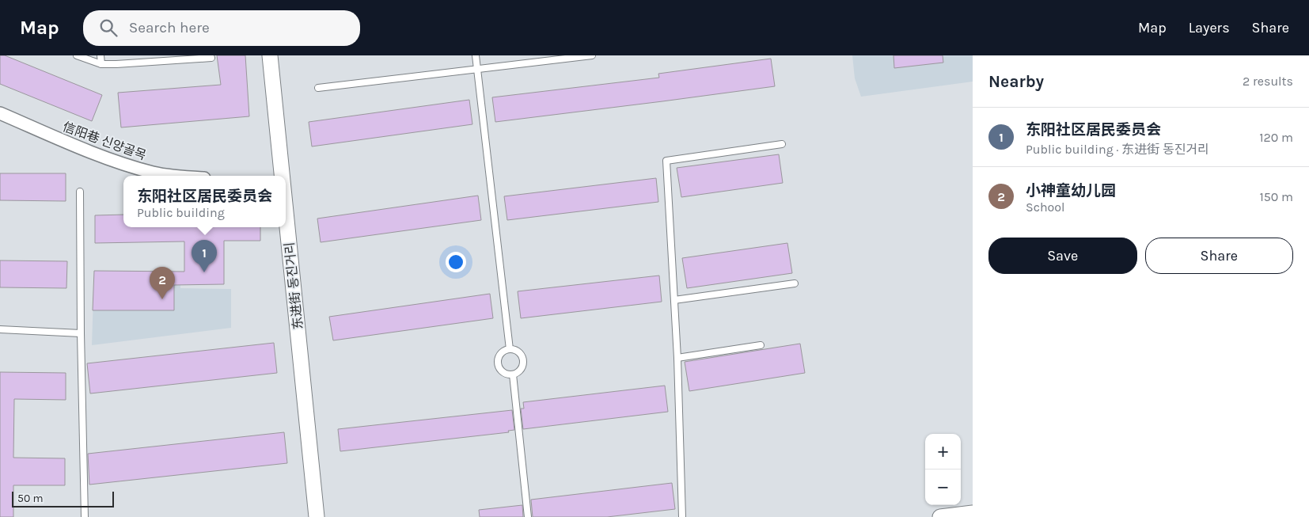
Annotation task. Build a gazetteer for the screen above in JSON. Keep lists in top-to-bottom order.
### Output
{
  "streets": {
    "street": ["信阳巷 신양골목", "东进街 동진거리"]
  },
  "scale_bar": "50 m",
  "page": {
    "header": "Map",
    "search": "Search here",
    "nav": ["Map", "Layers", "Share"],
    "heading": ["Nearby", "2 results"],
    "list": [
      {
        "mark": "1",
        "name": "东阳社区居民委员会",
        "note": "Public building · 东进街 동진거리",
        "value": "120 m"
      },
      {
        "mark": "2",
        "name": "小神童幼儿园",
        "note": "School",
        "value": "150 m"
      }
    ],
    "popup": ["东阳社区居民委员会", "Public building"],
    "buttons": ["Save", "Share"],
    "pins": ["1", "2"],
    "map_buttons": ["+", "−"],
    "scale": "50 m"
  }
}
